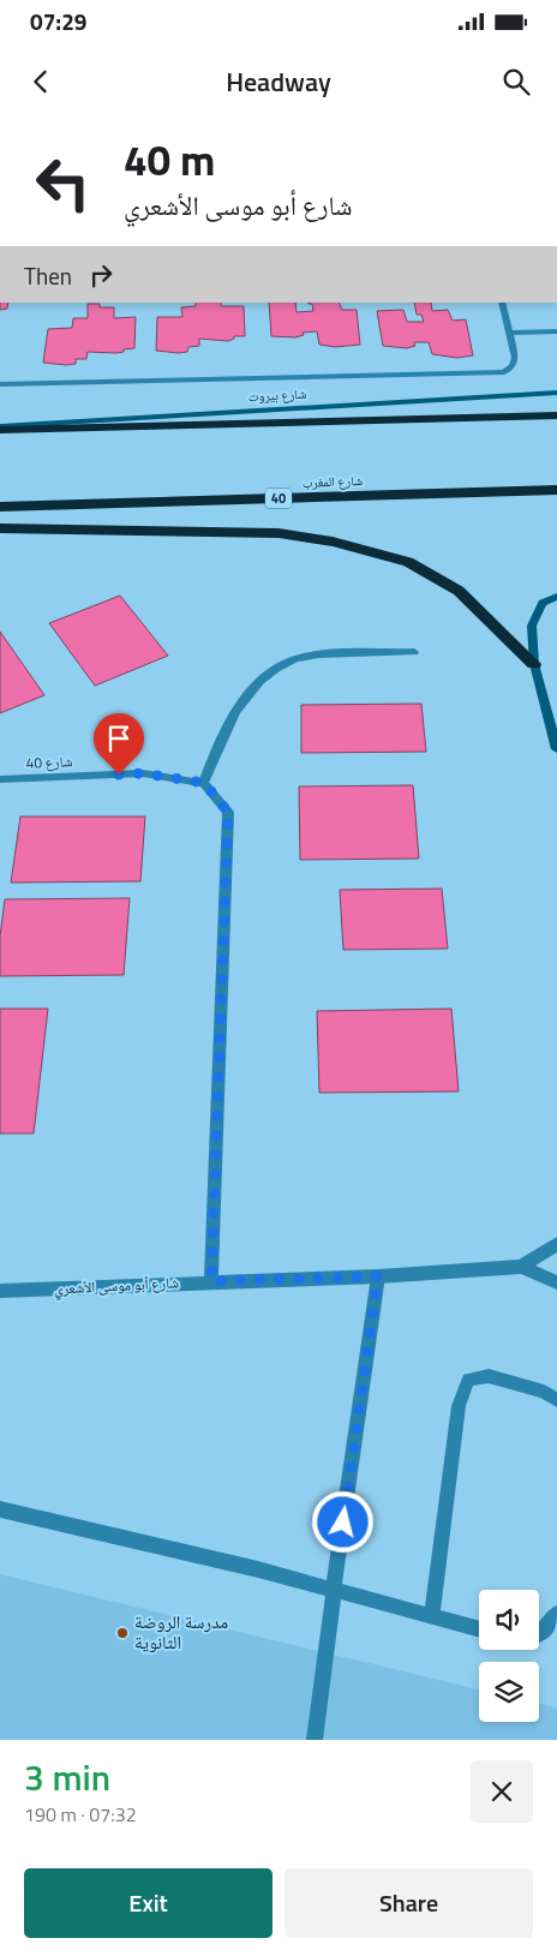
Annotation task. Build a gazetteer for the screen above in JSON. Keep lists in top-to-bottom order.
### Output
{
  "streets": {
    "highway": ["شارع المغرب", "40"],
    "main road": ["شارع بيروت"],
    "street": ["شارع 40", "شارع أبو موسى الأشعري"]
  },
  "places": ["مدرسة الروضة الثانوية"],
  "page": {
    "status": "07:29",
    "header": "Headway",
    "turn": ["40 m", "شارع أبو موسى الأشعري"],
    "then": "Then",
    "heading": ["3 min", "190 m · 07:32"],
    "buttons": ["Exit", "Share"]
  }
}
